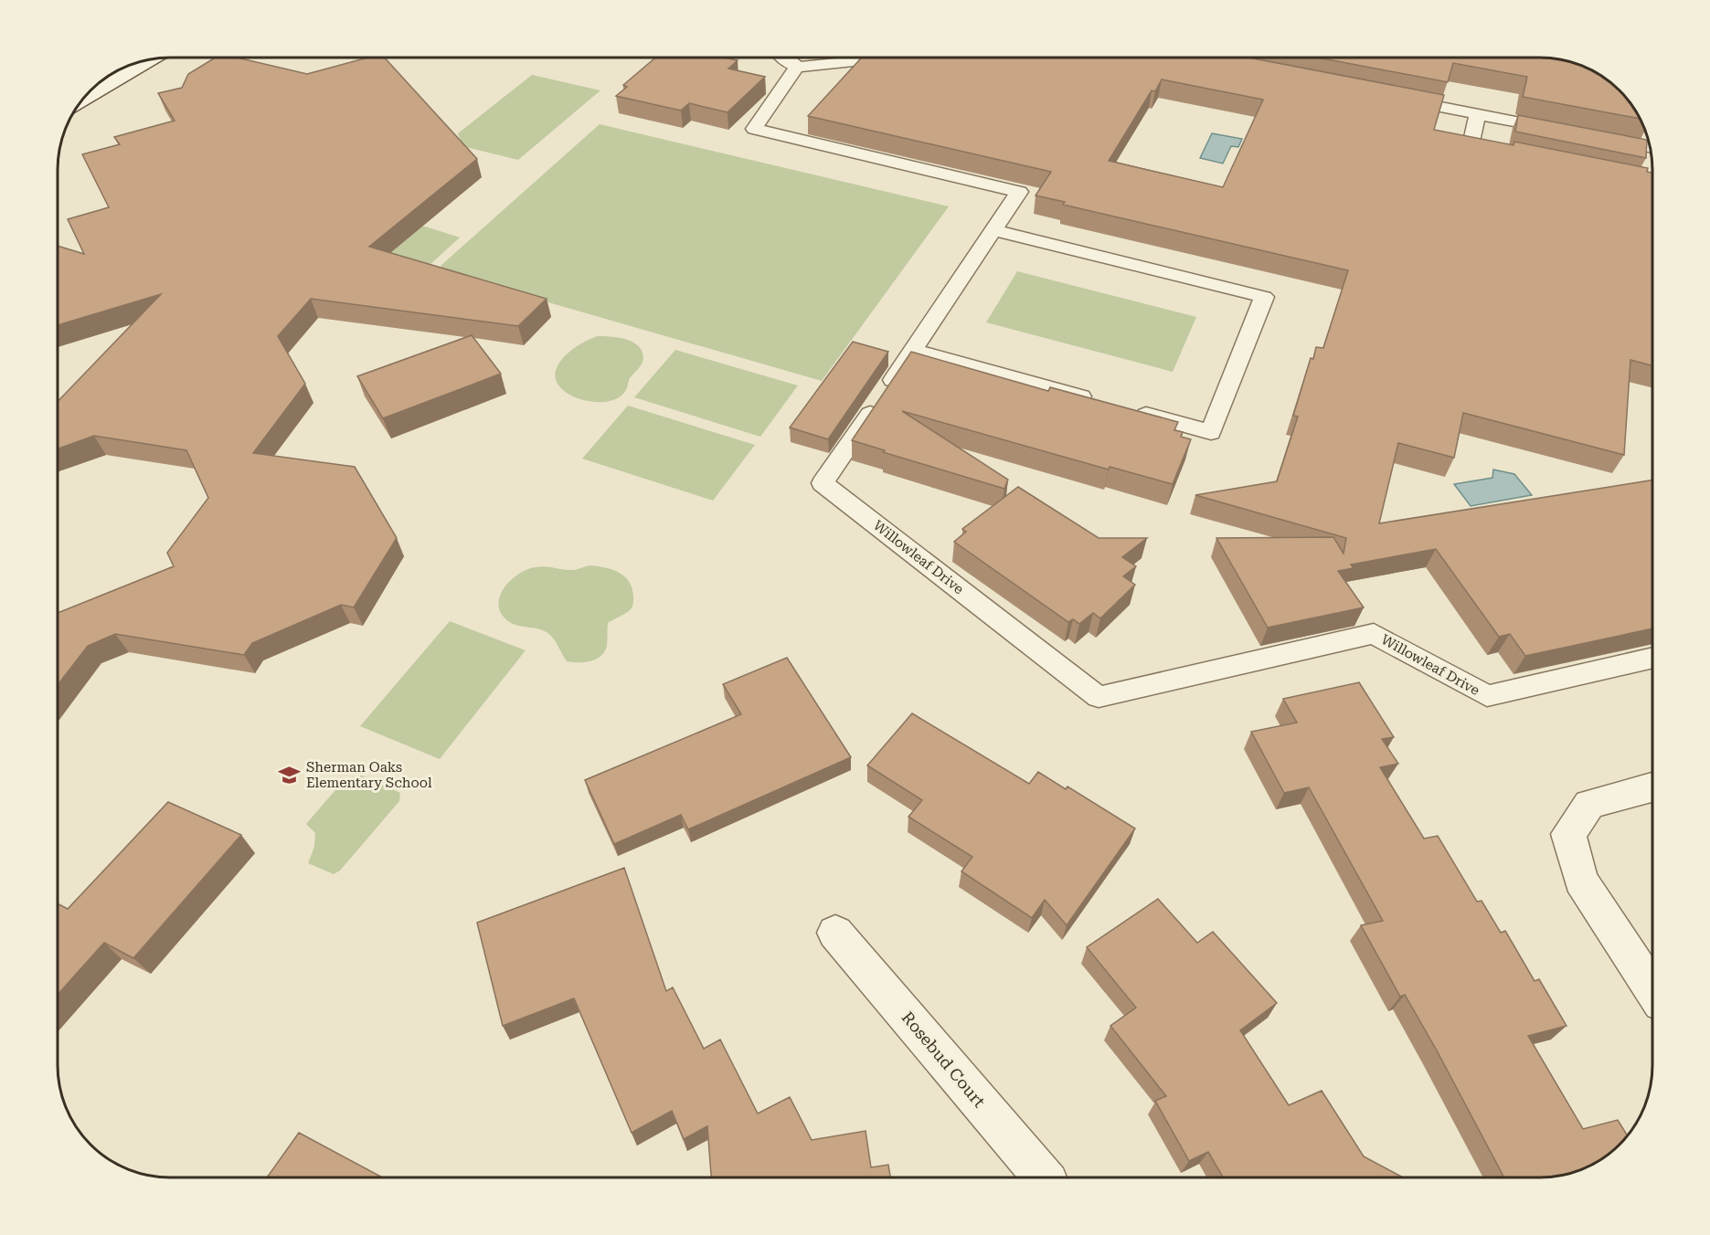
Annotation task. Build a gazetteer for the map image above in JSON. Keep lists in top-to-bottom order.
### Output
{
  "streets": {
    "street": ["Rosebud Court"],
    "lane": ["Willowleaf Drive"]
  },
  "places": {
    "school or university": ["Sherman Oaks Elementary School"]
  }
}
